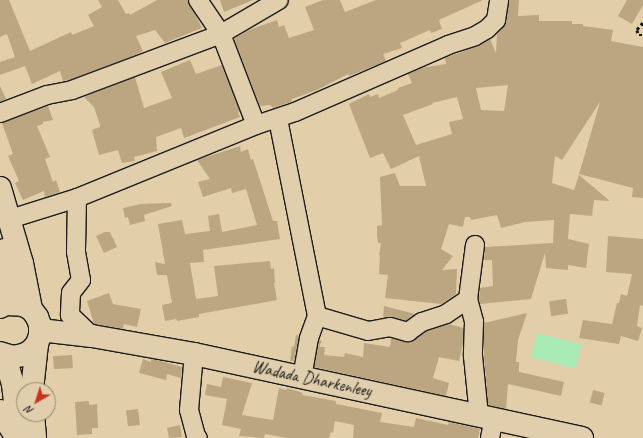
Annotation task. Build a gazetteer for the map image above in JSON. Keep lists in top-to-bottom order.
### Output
{
  "streets": {
    "main road": ["Wadada Dharkenleey"]
  },
  "north": "bottom left"
}
